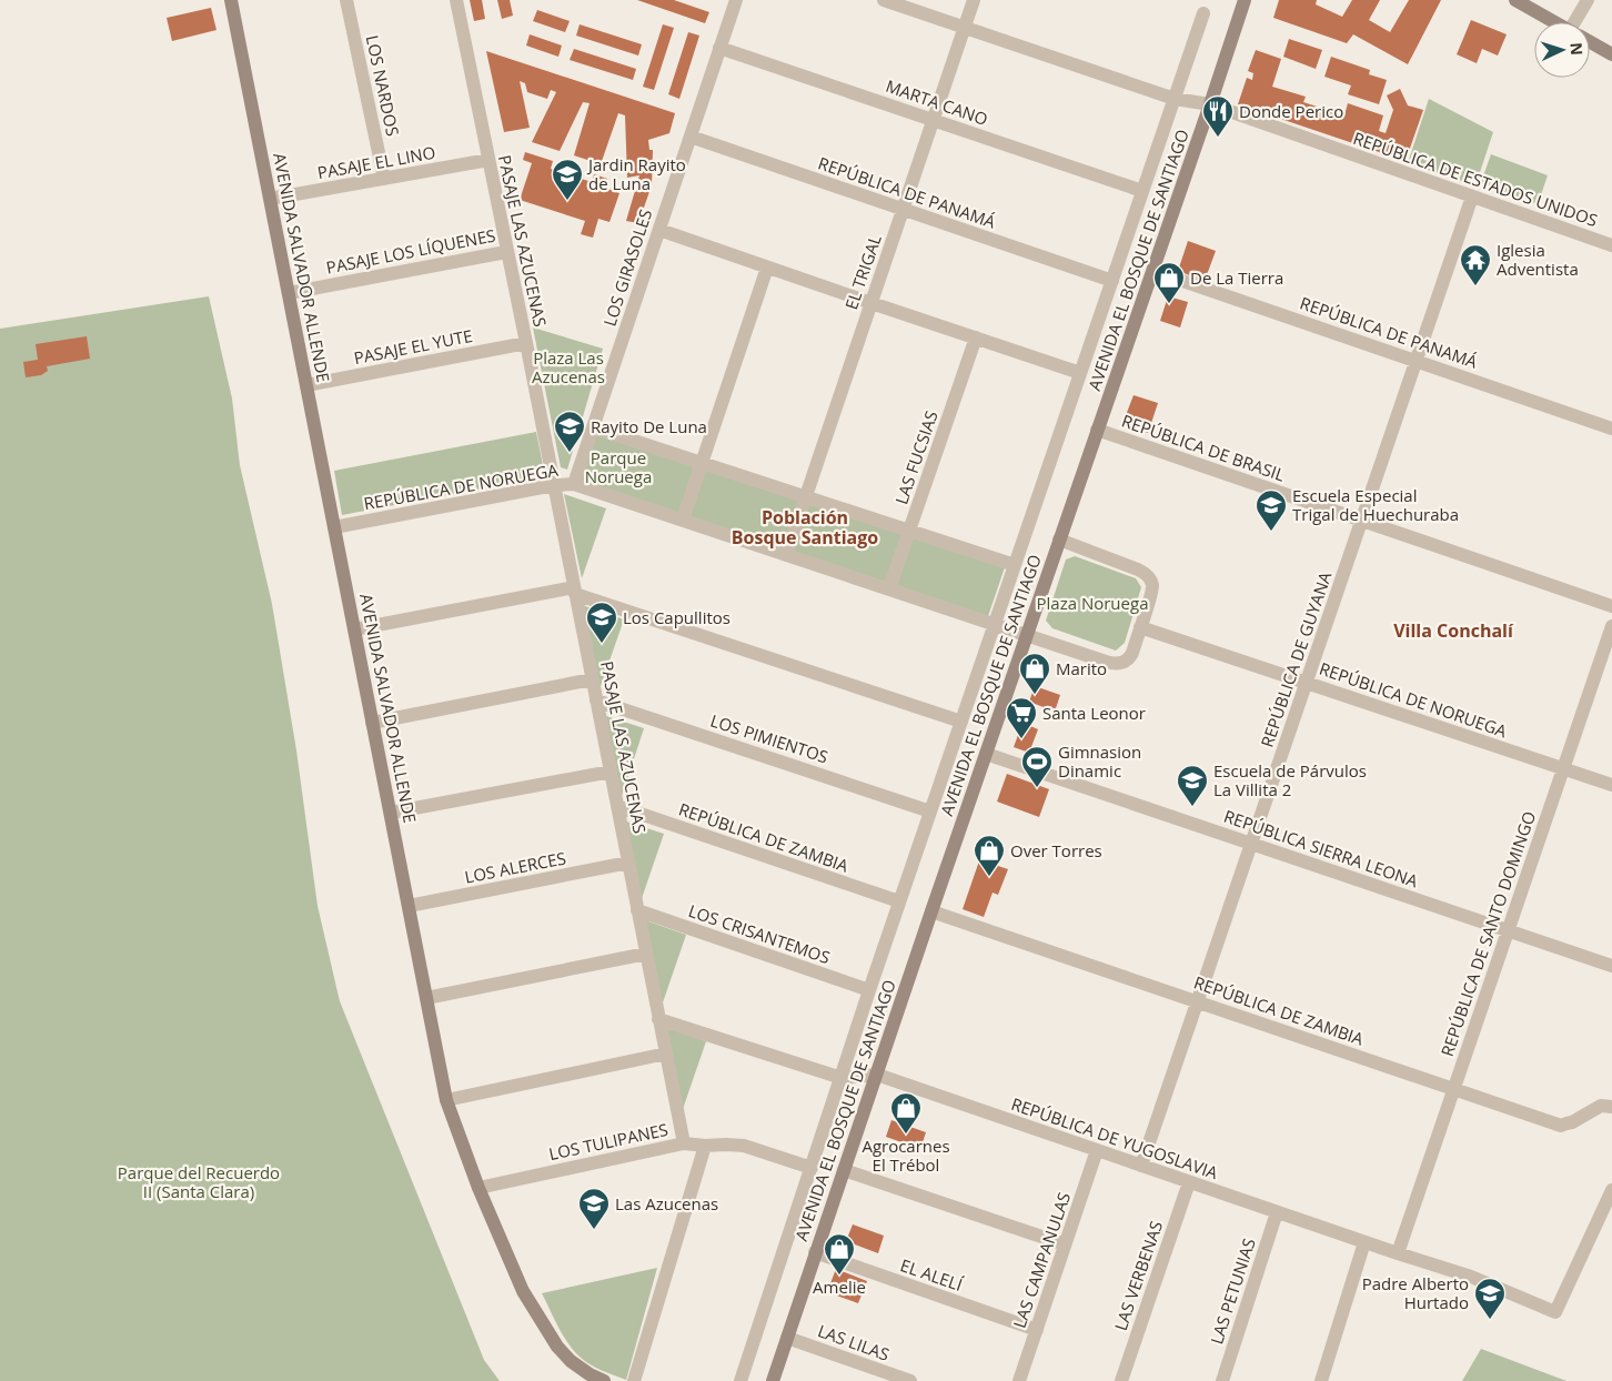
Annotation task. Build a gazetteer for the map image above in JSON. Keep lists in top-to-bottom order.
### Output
{
  "streets": {
    "street": [
      "LOS NARDOS",
      "MARTA CANO",
      "PASAJE EL LINO",
      "REPÚBLICA DE ESTADOS UNIDOS",
      "REPÚBLICA DE PANAMÁ",
      "PASAJE LAS AZUCENAS",
      "PASAJE LOS LÍQUENES",
      "AVENIDA EL BOSQUE DE SANTIAGO",
      "AVENIDA SALVADOR ALLENDE",
      "LOS GIRASOLES",
      "EL TRIGAL",
      "PASAJE EL YUTE",
      "REPÚBLICA DE BRASIL",
      "LAS FUCSIAS",
      "REPÚBLICA DE NORUEGA",
      "REPÚBLICA DE GUYANA",
      "LOS PIMIENTOS",
      "REPÚBLICA DE ZAMBIA",
      "REPÚBLICA SIERRA LEONA",
      "LOS ALERCES",
      "LOS CRISANTEMOS",
      "REPÚBLICA DE SANTO DOMINGO",
      "REPÚBLICA DE YUGOSLAVIA",
      "LOS TULIPANES",
      "LAS CAMPANULAS",
      "EL ALELÍ",
      "LAS VERBENAS",
      "LAS PETUNIAS",
      "LAS LILAS"
    ]
  },
  "crossings": [
    ["LOS NARDOS", "PASAJE EL LINO"],
    ["MARTA CANO", "AVENIDA EL BOSQUE DE SANTIAGO"],
    ["MARTA CANO", "LOS GIRASOLES"],
    ["MARTA CANO", "EL TRIGAL"],
    ["PASAJE EL LINO", "PASAJE LAS AZUCENAS"],
    ["PASAJE EL LINO", "AVENIDA SALVADOR ALLENDE"],
    ["REPÚBLICA DE ESTADOS UNIDOS", "AVENIDA EL BOSQUE DE SANTIAGO"],
    ["REPÚBLICA DE ESTADOS UNIDOS", "EL TRIGAL"],
    ["REPÚBLICA DE ESTADOS UNIDOS", "REPÚBLICA DE GUYANA"],
    ["REPÚBLICA DE PANAMÁ", "AVENIDA EL BOSQUE DE SANTIAGO"],
    ["REPÚBLICA DE PANAMÁ", "LOS GIRASOLES"],
    ["REPÚBLICA DE PANAMÁ", "EL TRIGAL"],
    ["REPÚBLICA DE PANAMÁ", "REPÚBLICA DE GUYANA"],
    ["PASAJE LAS AZUCENAS", "PASAJE LOS LÍQUENES"],
    ["PASAJE LAS AZUCENAS", "PASAJE EL YUTE"],
    ["PASAJE LAS AZUCENAS", "REPÚBLICA DE NORUEGA"],
    ["PASAJE LAS AZUCENAS", "LOS PIMIENTOS"],
    ["PASAJE LAS AZUCENAS", "REPÚBLICA DE ZAMBIA"],
    ["PASAJE LAS AZUCENAS", "LOS ALERCES"],
    ["PASAJE LAS AZUCENAS", "LOS CRISANTEMOS"],
    ["PASAJE LAS AZUCENAS", "REPÚBLICA DE YUGOSLAVIA"],
    ["PASAJE LAS AZUCENAS", "LOS TULIPANES"],
    ["PASAJE LOS LÍQUENES", "AVENIDA SALVADOR ALLENDE"],
    ["AVENIDA EL BOSQUE DE SANTIAGO", "REPÚBLICA DE BRASIL"],
    ["AVENIDA EL BOSQUE DE SANTIAGO", "REPÚBLICA DE NORUEGA"],
    ["AVENIDA EL BOSQUE DE SANTIAGO", "LOS PIMIENTOS"],
    ["AVENIDA EL BOSQUE DE SANTIAGO", "REPÚBLICA DE ZAMBIA"],
    ["AVENIDA EL BOSQUE DE SANTIAGO", "REPÚBLICA SIERRA LEONA"],
    ["AVENIDA EL BOSQUE DE SANTIAGO", "LOS CRISANTEMOS"],
    ["AVENIDA EL BOSQUE DE SANTIAGO", "REPÚBLICA DE YUGOSLAVIA"],
    ["AVENIDA EL BOSQUE DE SANTIAGO", "LOS TULIPANES"],
    ["AVENIDA EL BOSQUE DE SANTIAGO", "EL ALELÍ"],
    ["AVENIDA EL BOSQUE DE SANTIAGO", "LAS LILAS"],
    ["AVENIDA SALVADOR ALLENDE", "PASAJE EL YUTE"],
    ["AVENIDA SALVADOR ALLENDE", "REPÚBLICA DE NORUEGA"],
    ["AVENIDA SALVADOR ALLENDE", "LOS ALERCES"],
    ["AVENIDA SALVADOR ALLENDE", "LOS TULIPANES"],
    ["LOS GIRASOLES", "REPÚBLICA DE NORUEGA"],
    ["EL TRIGAL", "REPÚBLICA DE NORUEGA"],
    ["REPÚBLICA DE BRASIL", "REPÚBLICA DE GUYANA"],
    ["LAS FUCSIAS", "REPÚBLICA DE NORUEGA"],
    ["REPÚBLICA DE NORUEGA", "REPÚBLICA DE GUYANA"],
    ["REPÚBLICA DE NORUEGA", "REPÚBLICA DE SANTO DOMINGO"],
    ["REPÚBLICA DE GUYANA", "REPÚBLICA DE ZAMBIA"],
    ["REPÚBLICA DE GUYANA", "REPÚBLICA SIERRA LEONA"],
    ["REPÚBLICA DE GUYANA", "REPÚBLICA DE YUGOSLAVIA"],
    ["REPÚBLICA DE ZAMBIA", "REPÚBLICA DE SANTO DOMINGO"],
    ["REPÚBLICA SIERRA LEONA", "REPÚBLICA DE SANTO DOMINGO"],
    ["REPÚBLICA DE SANTO DOMINGO", "REPÚBLICA DE YUGOSLAVIA"],
    ["REPÚBLICA DE YUGOSLAVIA", "LAS CAMPANULAS"],
    ["REPÚBLICA DE YUGOSLAVIA", "LAS VERBENAS"],
    ["REPÚBLICA DE YUGOSLAVIA", "LAS PETUNIAS"],
    ["LAS CAMPANULAS", "EL ALELÍ"]
  ],
  "districts": ["Población Bosque Santiago", "Villa Conchalí"],
  "parks": [
    "Plaza Las Azucenas",
    "Parque Noruega",
    "Plaza Noruega",
    "Parque del Recuerdo II (Santa Clara)"
  ],
  "places": {
    "restaurant": ["Donde Perico"],
    "school or university": [
      "Jardin Rayito de Luna",
      "Rayito De Luna",
      "Escuela Especial Trigal de Huechuraba",
      "Los Capullitos",
      "Escuela de Párvulos La Villita 2",
      "Las Azucenas",
      "Padre Alberto Hurtado"
    ],
    "temple": ["Iglesia Adventista"],
    "shop": [
      "De La Tierra",
      "Marito",
      "Over Torres",
      "Agrocarnes El Trébol",
      "Amelie"
    ],
    "supermarket": ["Santa Leonor"],
    "sports": ["Gimnasion Dinamic"]
  },
  "north": "right"
}
